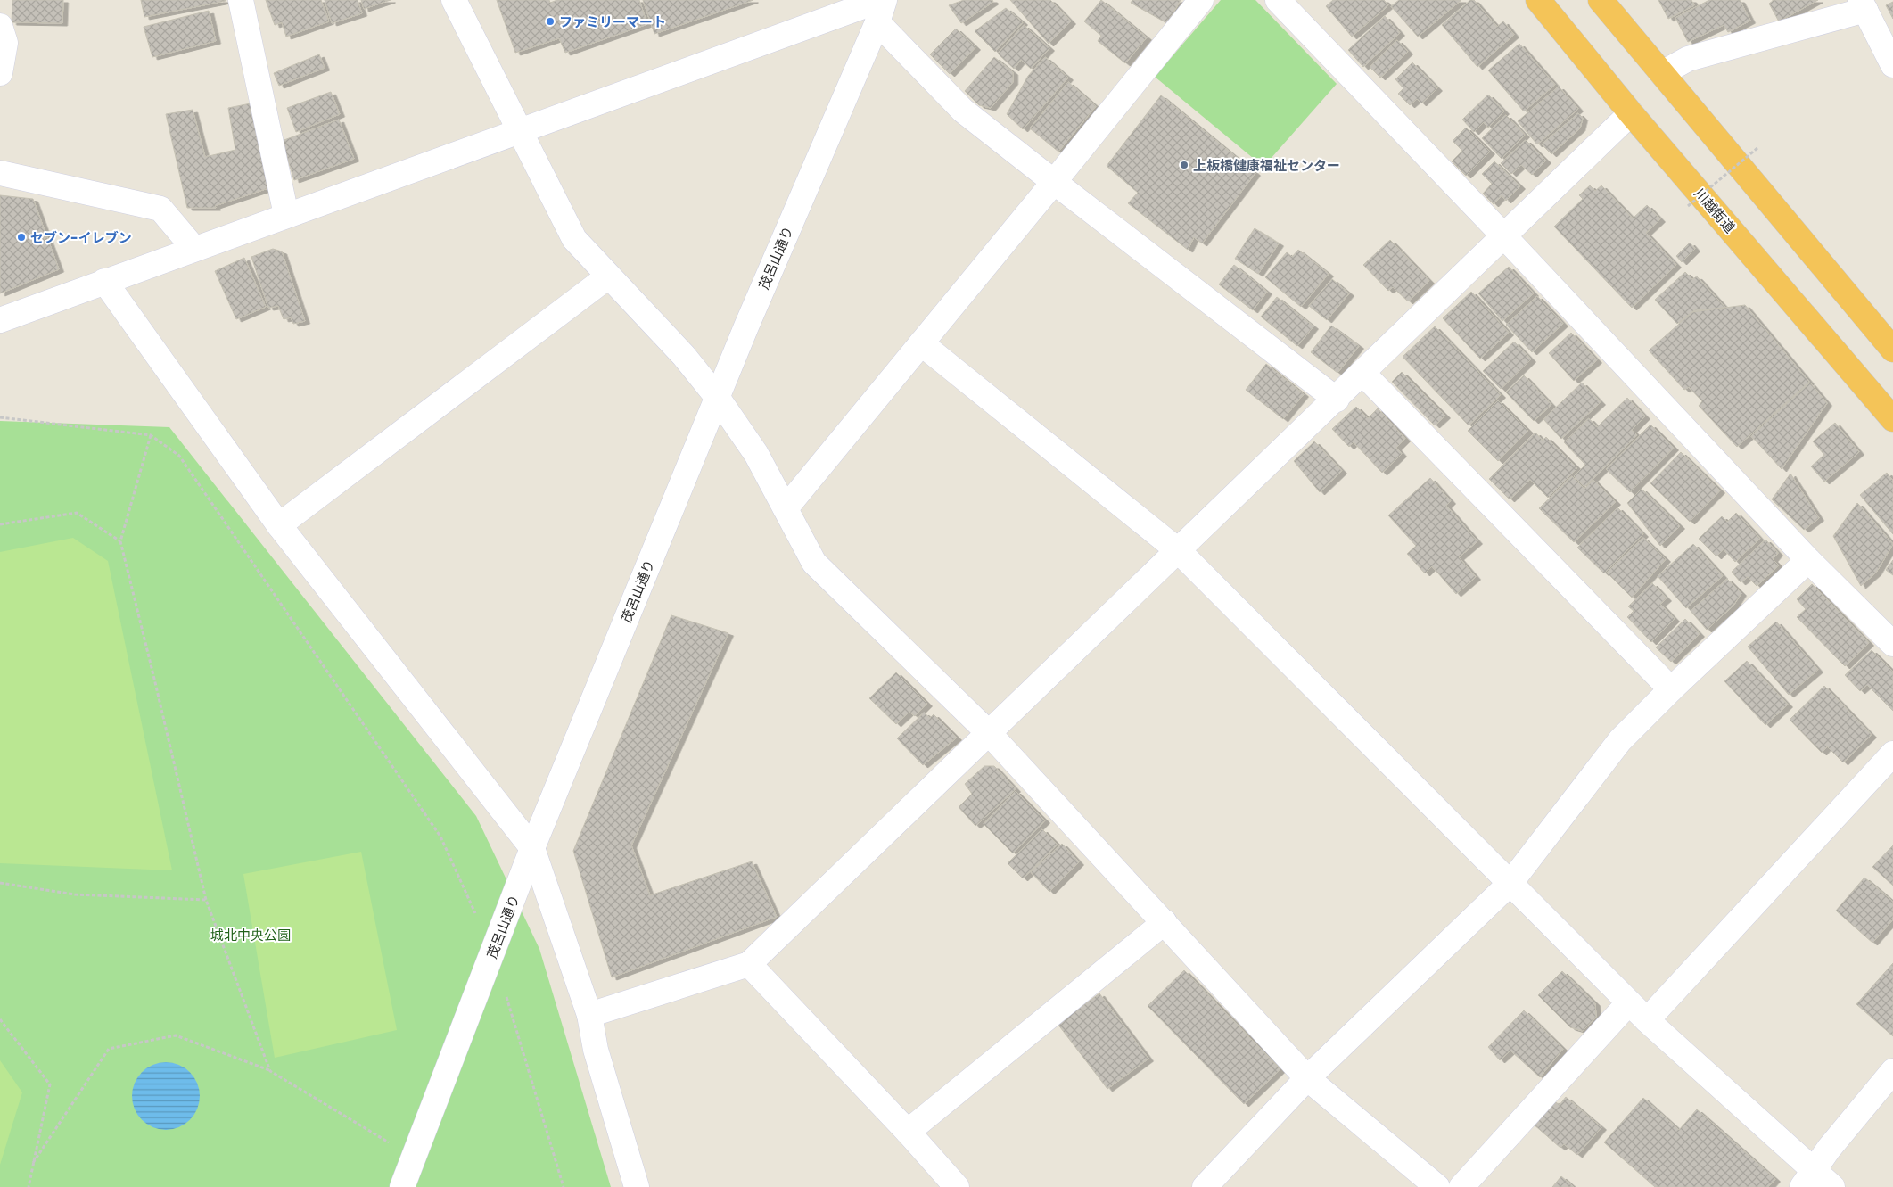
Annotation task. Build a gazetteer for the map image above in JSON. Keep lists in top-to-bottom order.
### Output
{
  "streets": {
    "highway": ["川越街道"],
    "street": ["茂呂山通り"]
  },
  "parks": ["城北中央公園"],
  "places": ["ファミリーマート", "上板橋健康福祉センター", "セブン-イレブン"]
}
